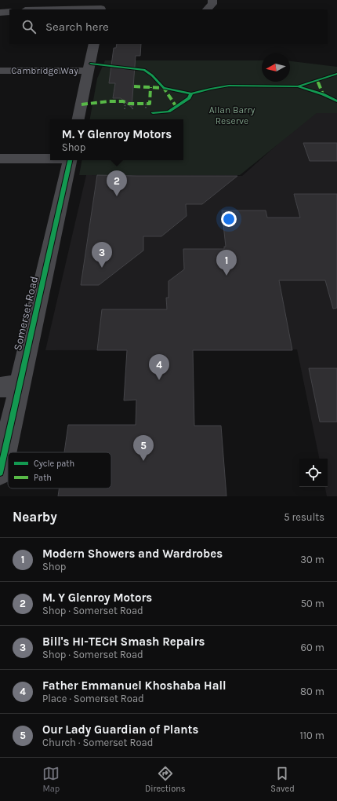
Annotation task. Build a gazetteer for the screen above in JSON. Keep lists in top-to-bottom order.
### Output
{
  "streets": {
    "street": ["Cambridge Way", "Somerset Road"]
  },
  "parks": ["Allan Barry Reserve"],
  "legend": ["Cycle path", "Path"],
  "north": "left",
  "page": {
    "search": "Search here",
    "popup": ["M. Y Glenroy Motors", "Shop"],
    "pins": [
      "2",
      "3",
      "1",
      "4",
      "5"
    ],
    "heading": ["Nearby", "5 results"],
    "list": [
      {
        "mark": "1",
        "name": "Modern Showers and Wardrobes",
        "note": "Shop",
        "value": "30 m"
      },
      {
        "mark": "2",
        "name": "M. Y Glenroy Motors",
        "note": "Shop · Somerset Road",
        "value": "50 m"
      },
      {
        "mark": "3",
        "name": "Bill's HI-TECH Smash Repairs",
        "note": "Shop · Somerset Road",
        "value": "60 m"
      },
      {
        "mark": "4",
        "name": "Father Emmanuel Khoshaba Hall",
        "note": "Place · Somerset Road",
        "value": "80 m"
      },
      {
        "mark": "5",
        "name": "Our Lady Guardian of Plants",
        "note": "Church · Somerset Road",
        "value": "110 m"
      }
    ],
    "nav": ["Map", "Directions", "Saved"]
  }
}
